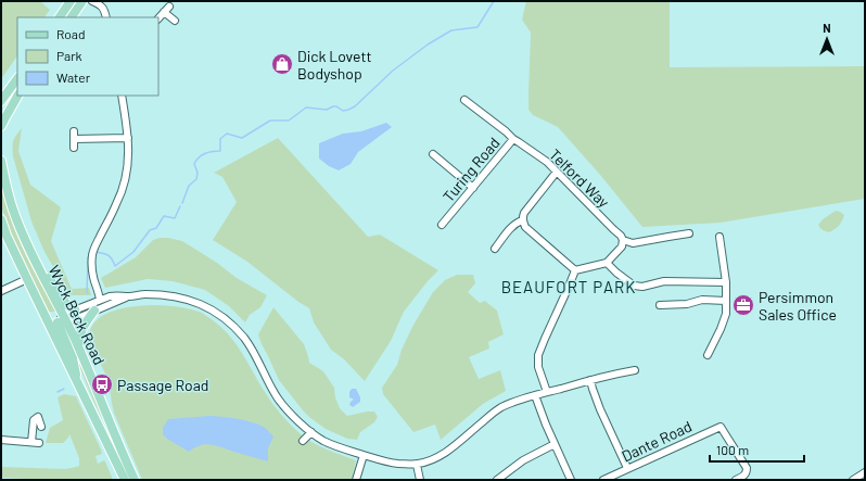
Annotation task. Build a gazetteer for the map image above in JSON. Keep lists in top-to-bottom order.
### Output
{
  "streets": {
    "main road": ["Wyck Beck Road"],
    "street": ["Turing Road", "Telford Way", "Dante Road"]
  },
  "crossings": [
    ["Turing Road", "Telford Way"]
  ],
  "districts": ["BEAUFORT PARK"],
  "places": {
    "shop": ["Dick Lovett Bodyshop"],
    "office": ["Persimmon Sales Office"],
    "bus stop": ["Passage Road"]
  },
  "legend": ["Road", "Park", "Water"],
  "scale_bar": "100 m",
  "north": "top"
}
